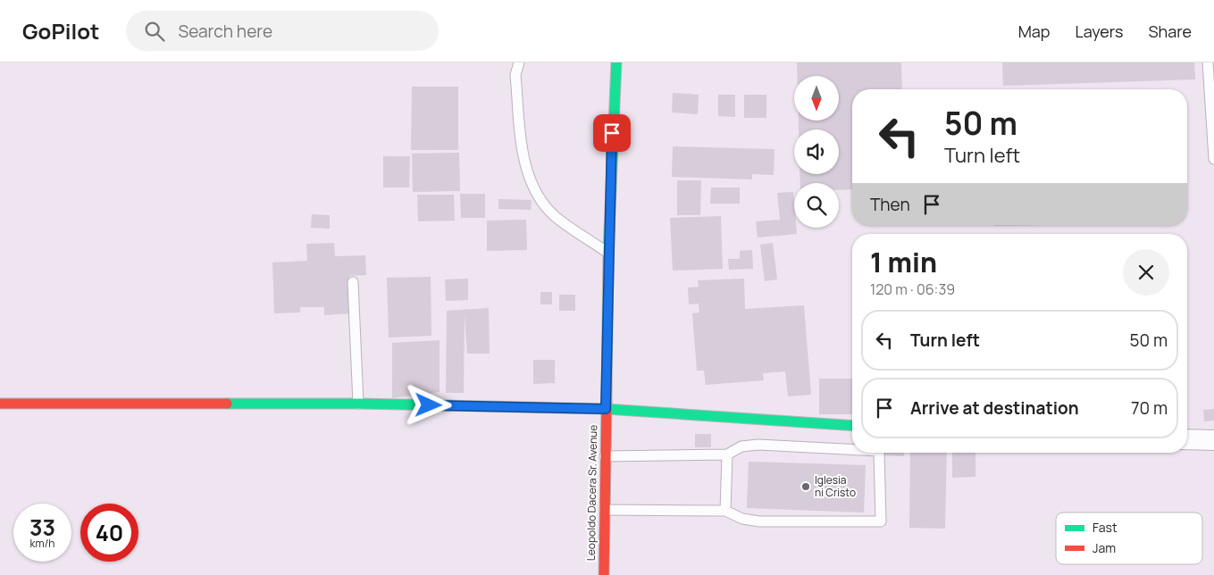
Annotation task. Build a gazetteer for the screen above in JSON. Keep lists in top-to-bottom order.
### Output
{
  "streets": {
    "street": ["Leopoldo Dacera Sr. Avenue"]
  },
  "places": ["Iglesia ni Cristo"],
  "legend": ["Fast", "Jam"],
  "north": "bottom",
  "page": {
    "header": "GoPilot",
    "search": "Search here",
    "nav": ["Map", "Layers", "Share"],
    "turn": ["50 m", "Turn left"],
    "then": "Then",
    "heading": ["1 min", "120 m · 06:39"],
    "list": [
      {
        "name": "Turn left",
        "value": "50 m"
      },
      {
        "name": "Arrive at destination",
        "value": "70 m"
      }
    ],
    "speed": "33 km/h",
    "limit": "40"
  }
}
